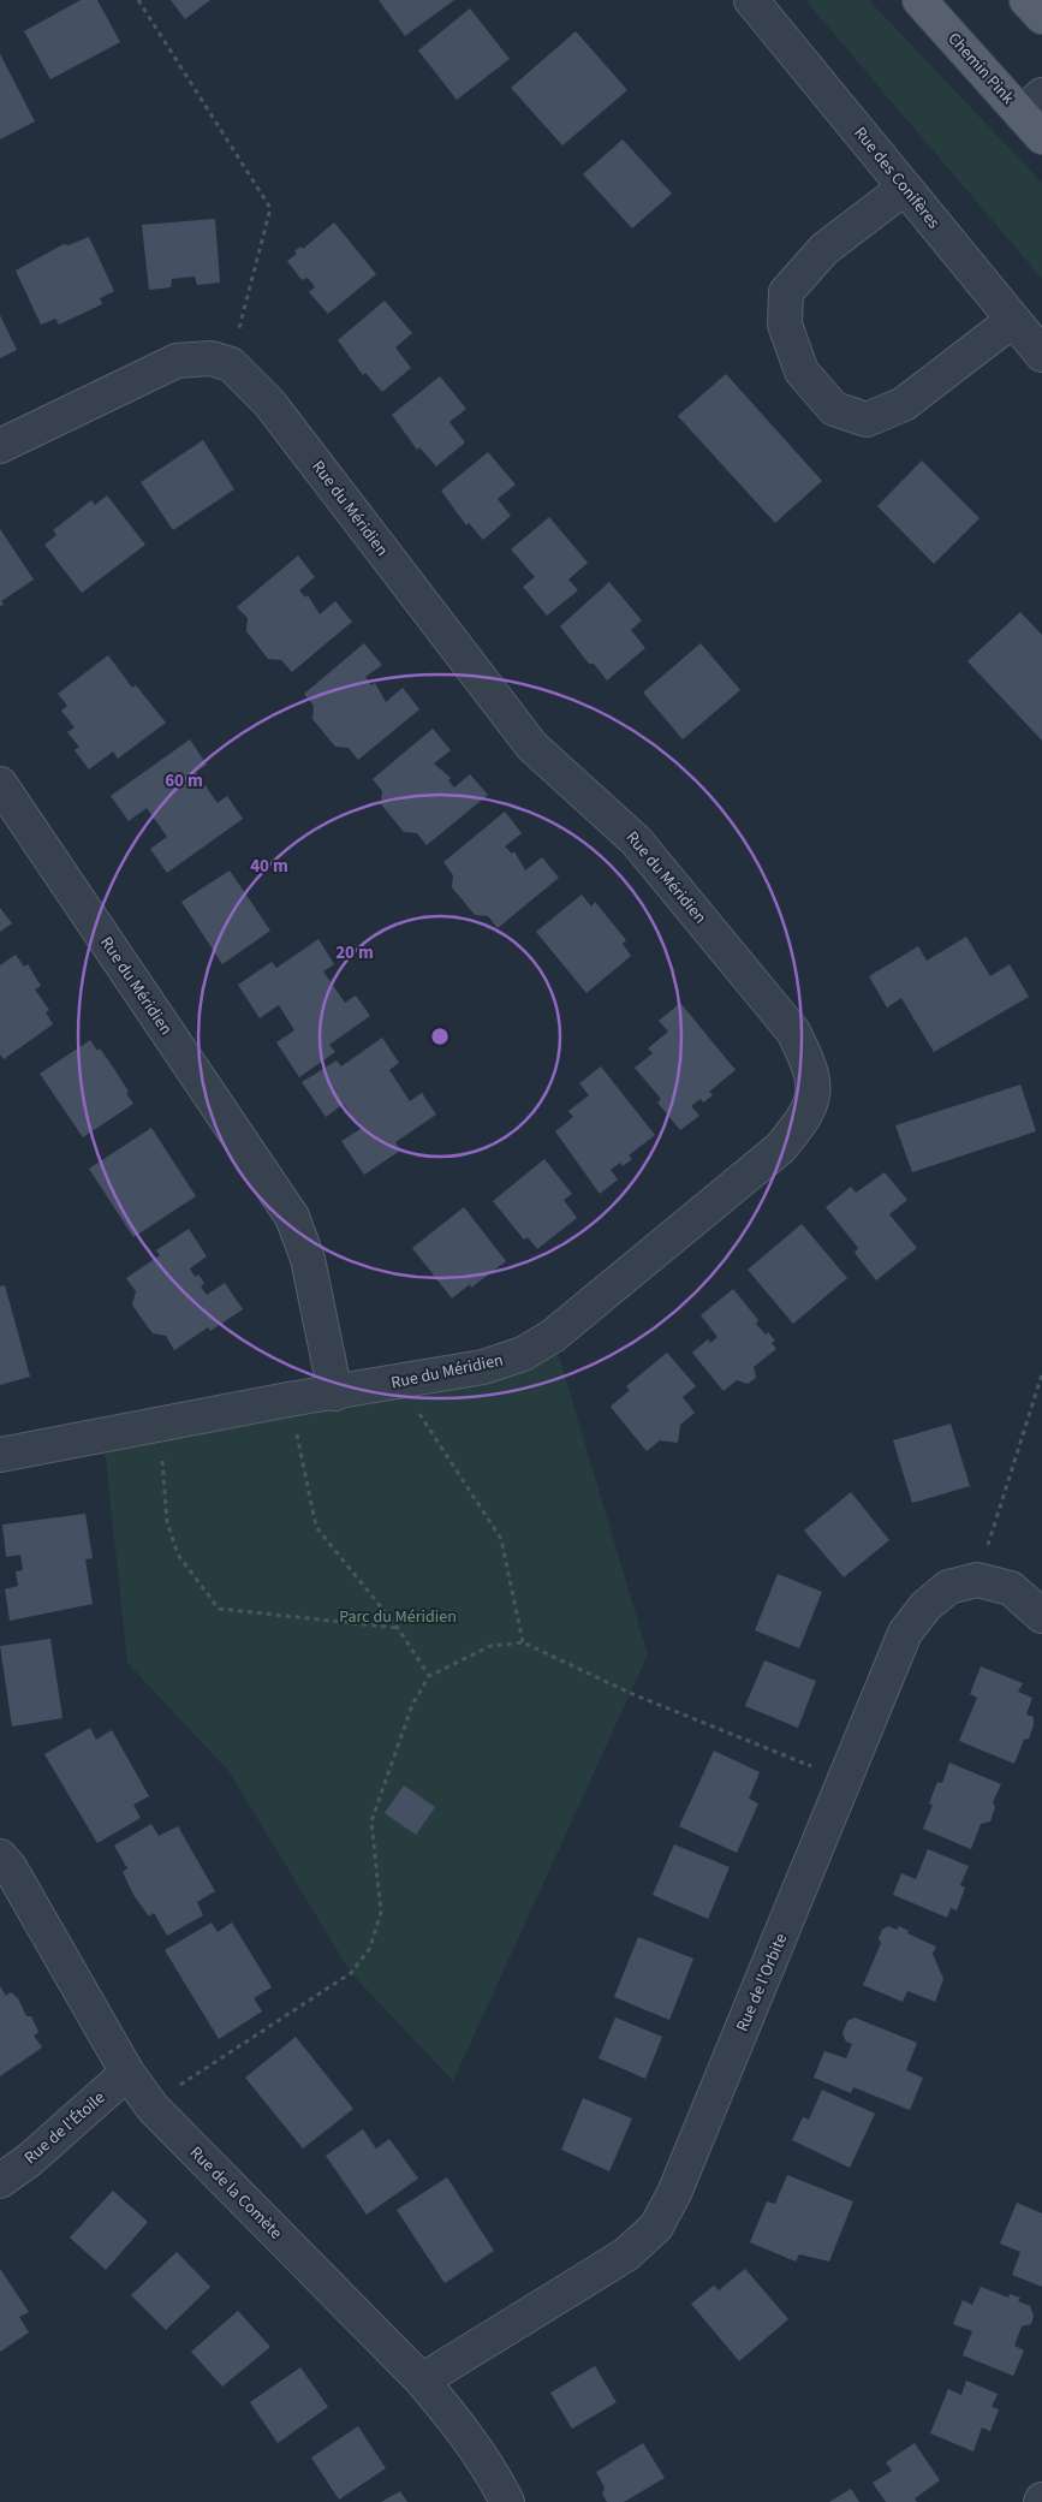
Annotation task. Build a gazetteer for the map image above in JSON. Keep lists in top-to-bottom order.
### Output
{
  "streets": {
    "main road": ["Chemin Pink"],
    "street": [
      "Rue des Conifères",
      "Rue du Méridien",
      "Rue de l'Orbite",
      "Rue de l'Étoile",
      "Rue de la Comète"
    ]
  },
  "crossings": [
    ["Rue de l'Orbite", "Rue de la Comète"],
    ["Rue de l'Étoile", "Rue de la Comète"]
  ],
  "parks": ["Parc du Méridien"],
  "rings": ["60 m", "40 m", "20 m"]
}
